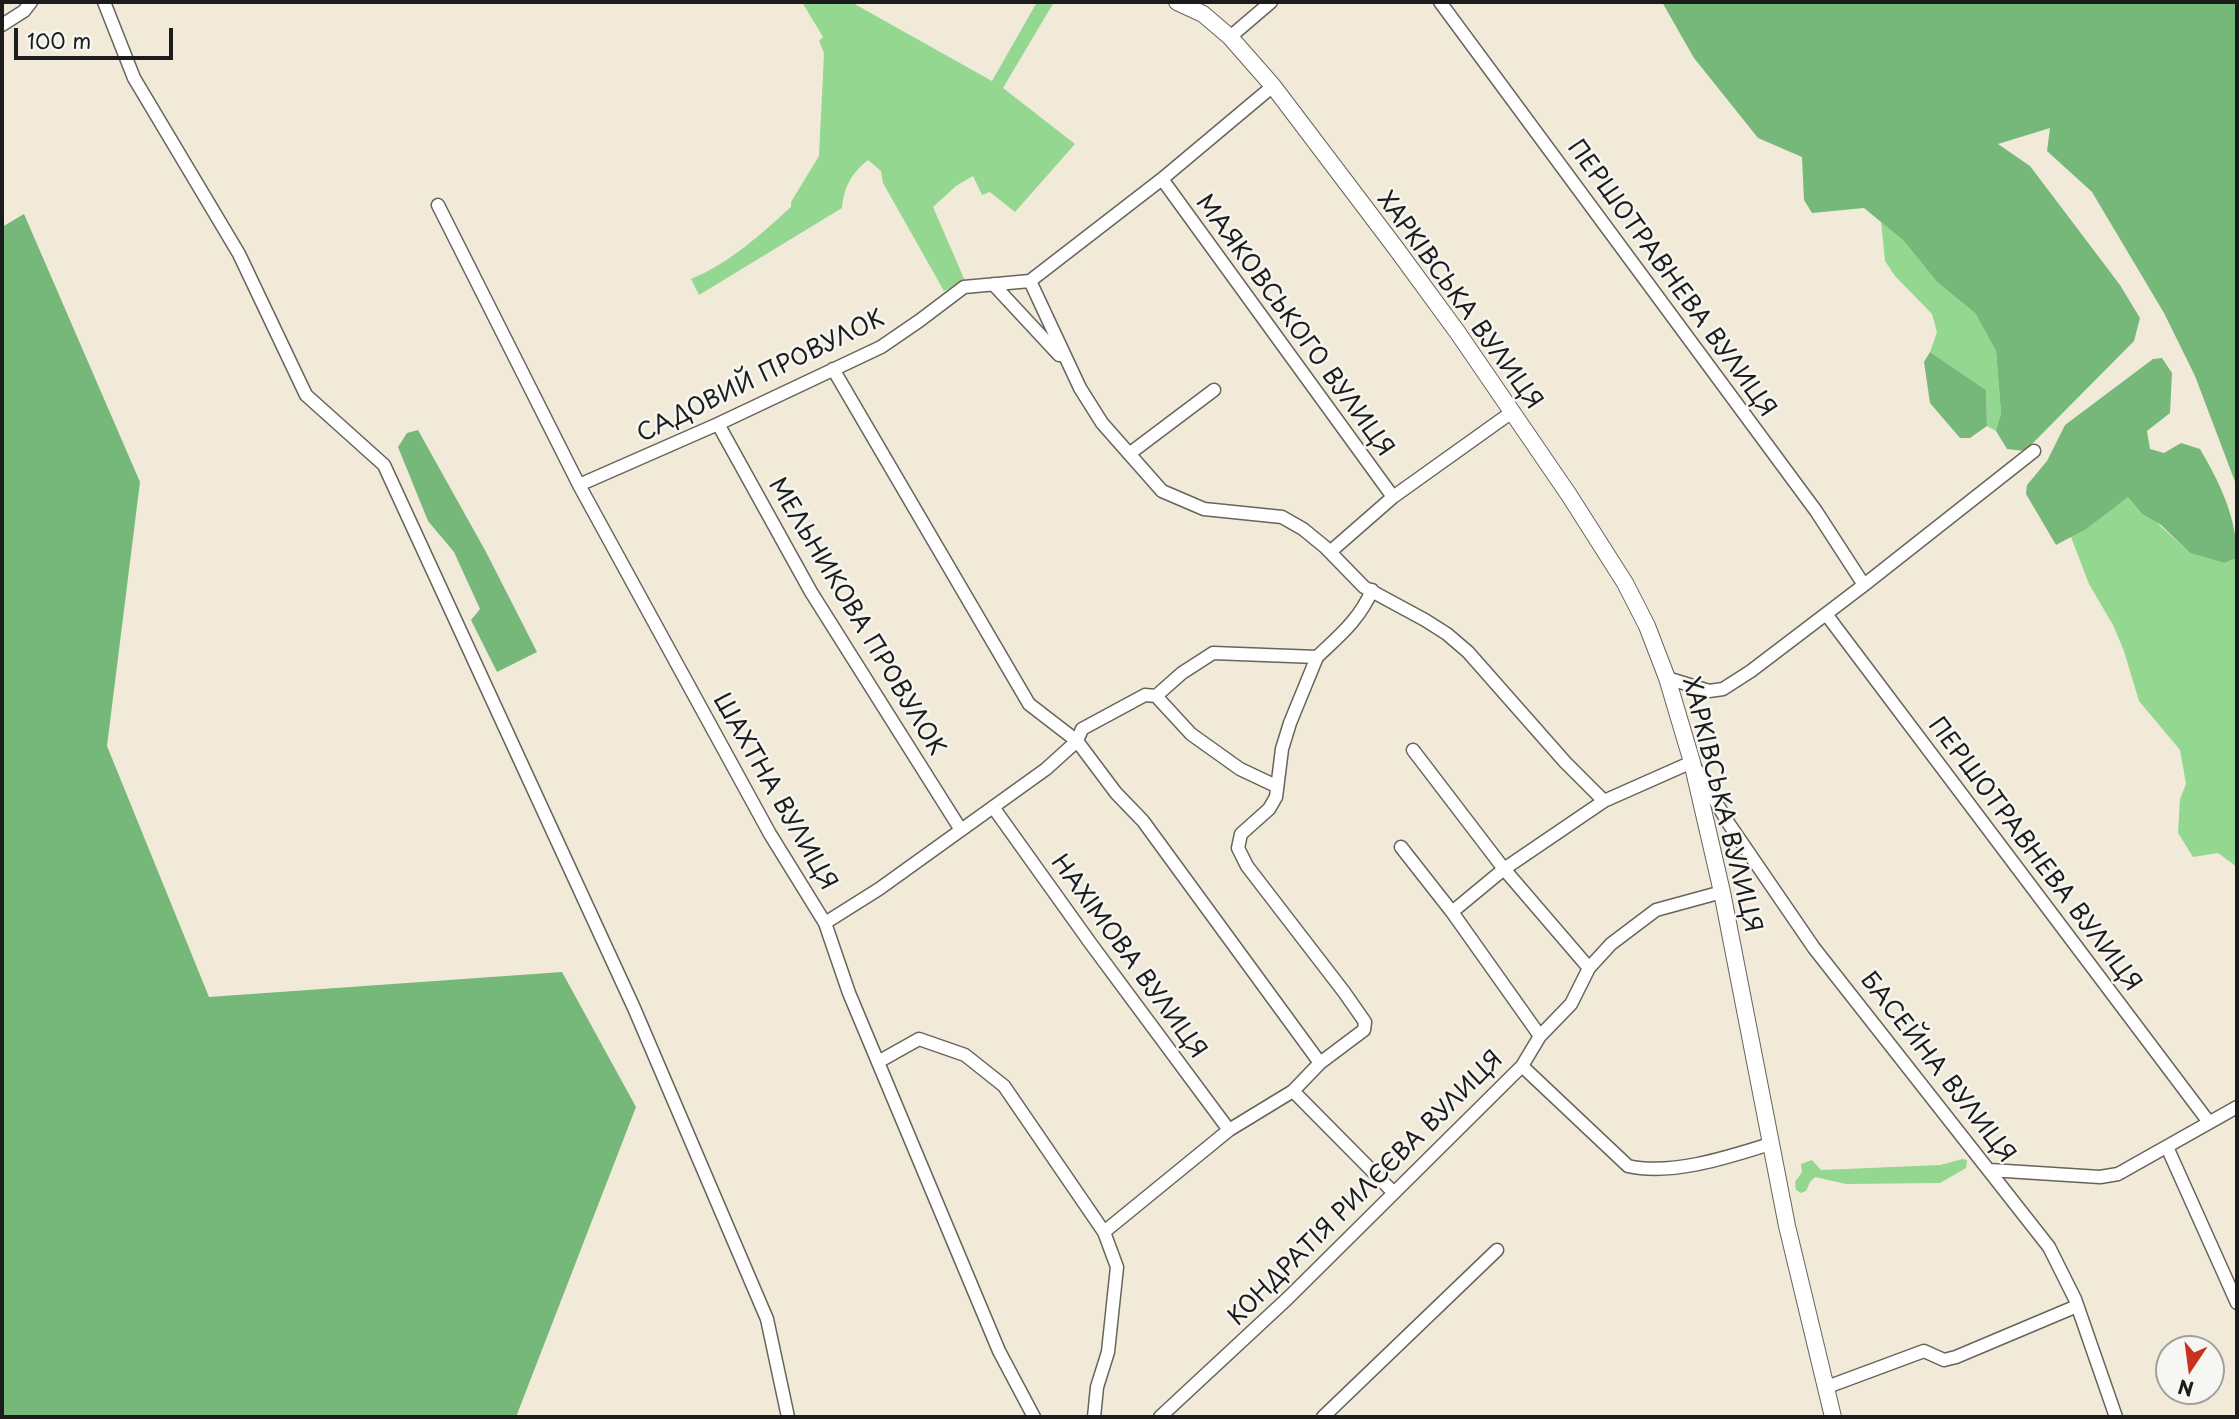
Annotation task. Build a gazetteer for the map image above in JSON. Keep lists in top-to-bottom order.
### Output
{
  "streets": {
    "main road": ["ХАРКІВСЬКА ВУЛИЦЯ"],
    "street": [
      "ПЕРШОТРАВНЕВА ВУЛИЦЯ",
      "МАЯКОВСЬКОГО ВУЛИЦЯ",
      "САДОВИЙ ПРОВУЛОК",
      "МЕЛЬНИКОВА ПРОВУЛОК",
      "ШАХТНА ВУЛИЦЯ",
      "НАХІМОВА ВУЛИЦЯ",
      "БАСЕЙНА ВУЛИЦЯ",
      "КОНДРАТІЯ РИЛЄЄВА ВУЛИЦЯ"
    ]
  },
  "crossings": [
    ["ХАРКІВСЬКА ВУЛИЦЯ", "БАСЕЙНА ВУЛИЦЯ"],
    ["ХАРКІВСЬКА ВУЛИЦЯ", "КОНДРАТІЯ РИЛЄЄВА ВУЛИЦЯ"],
    ["САДОВИЙ ПРОВУЛОК", "МЕЛЬНИКОВА ПРОВУЛОК"],
    ["САДОВИЙ ПРОВУЛОК", "ШАХТНА ВУЛИЦЯ"]
  ],
  "scale_bar": "100 m",
  "north": "bottom"
}
